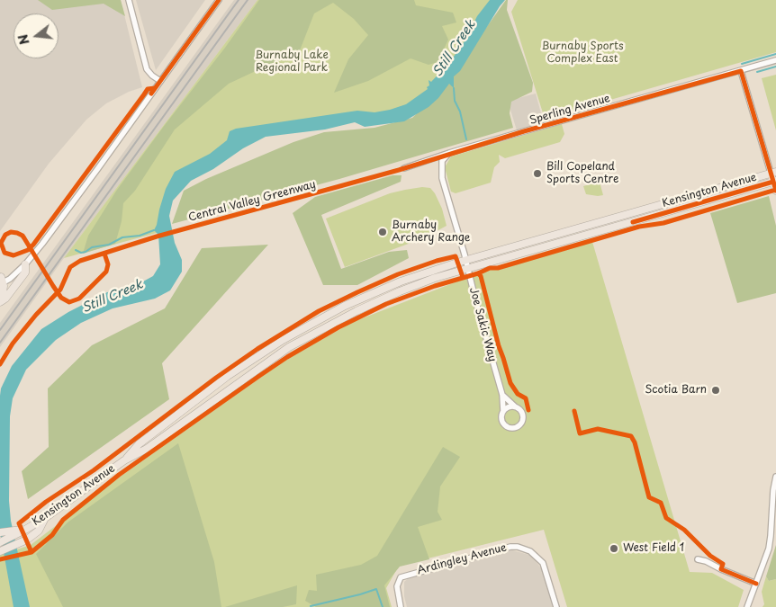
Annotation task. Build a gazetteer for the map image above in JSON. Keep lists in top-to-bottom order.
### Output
{
  "streets": {
    "main road": ["Kensington Avenue"],
    "street": ["Sperling Avenue", "Joe Sakic Way", "Ardingley Avenue"],
    "cycle path": ["Central Valley Greenway"]
  },
  "crossings": [
    ["Sperling Avenue", "Joe Sakic Way"],
    ["Kensington Avenue", "Joe Sakic Way"]
  ],
  "water": ["Still Creek"],
  "parks": ["Burnaby Sports Complex East", "Burnaby Lake Regional Park"],
  "places": [
    "Bill Copeland Sports Centre",
    "Burnaby Archery Range",
    "Scotia Barn",
    "West Field 1"
  ],
  "north": "left"
}
